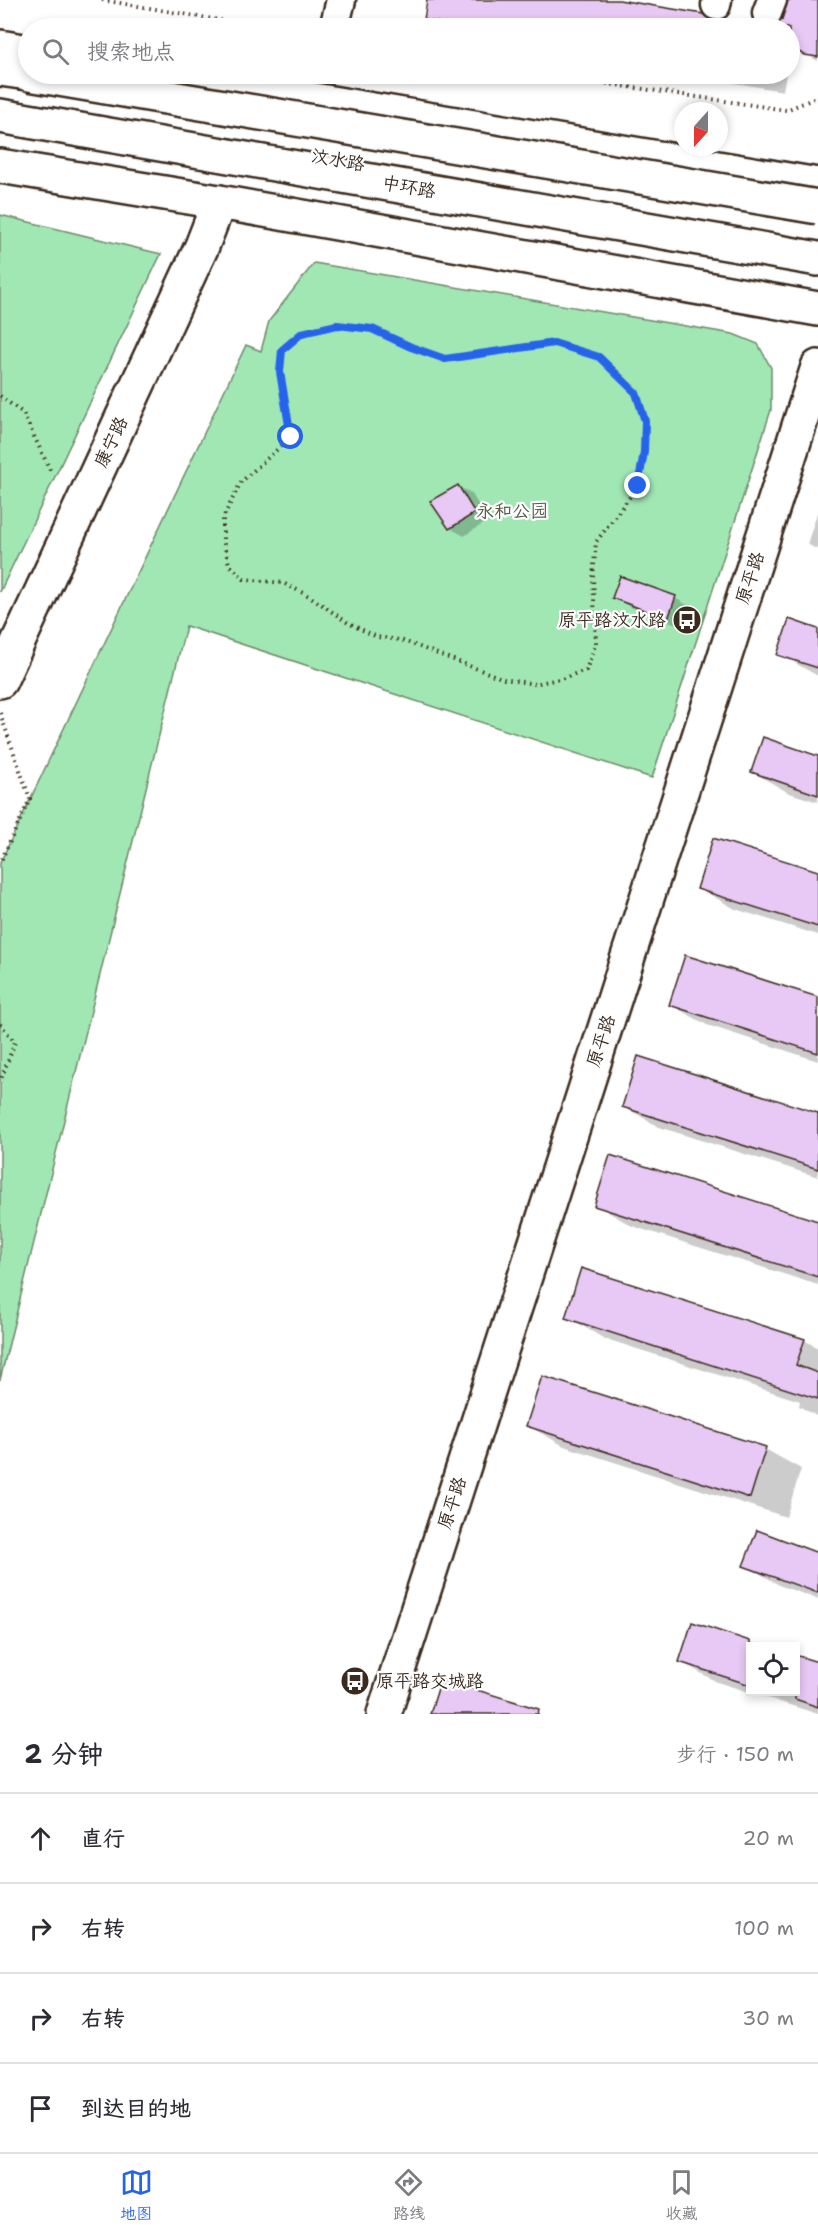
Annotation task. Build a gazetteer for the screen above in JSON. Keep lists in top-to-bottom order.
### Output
{
  "streets": {
    "main road": [
      "汶水路",
      "中环路",
      "康宁路",
      "原平路"
    ]
  },
  "parks": ["永和公园"],
  "places": {
    "bus stop": ["原平路汶水路", "原平路交城路"]
  },
  "north": "bottom",
  "page": {
    "search": "搜索地点",
    "heading": ["2 分钟", "步行 · 150 m"],
    "list": [
      ["直行", "20 m"],
      ["右转", "100 m"],
      ["右转", "30 m"],
      "到达目的地"
    ],
    "nav": ["地图", "路线", "收藏"]
  }
}
